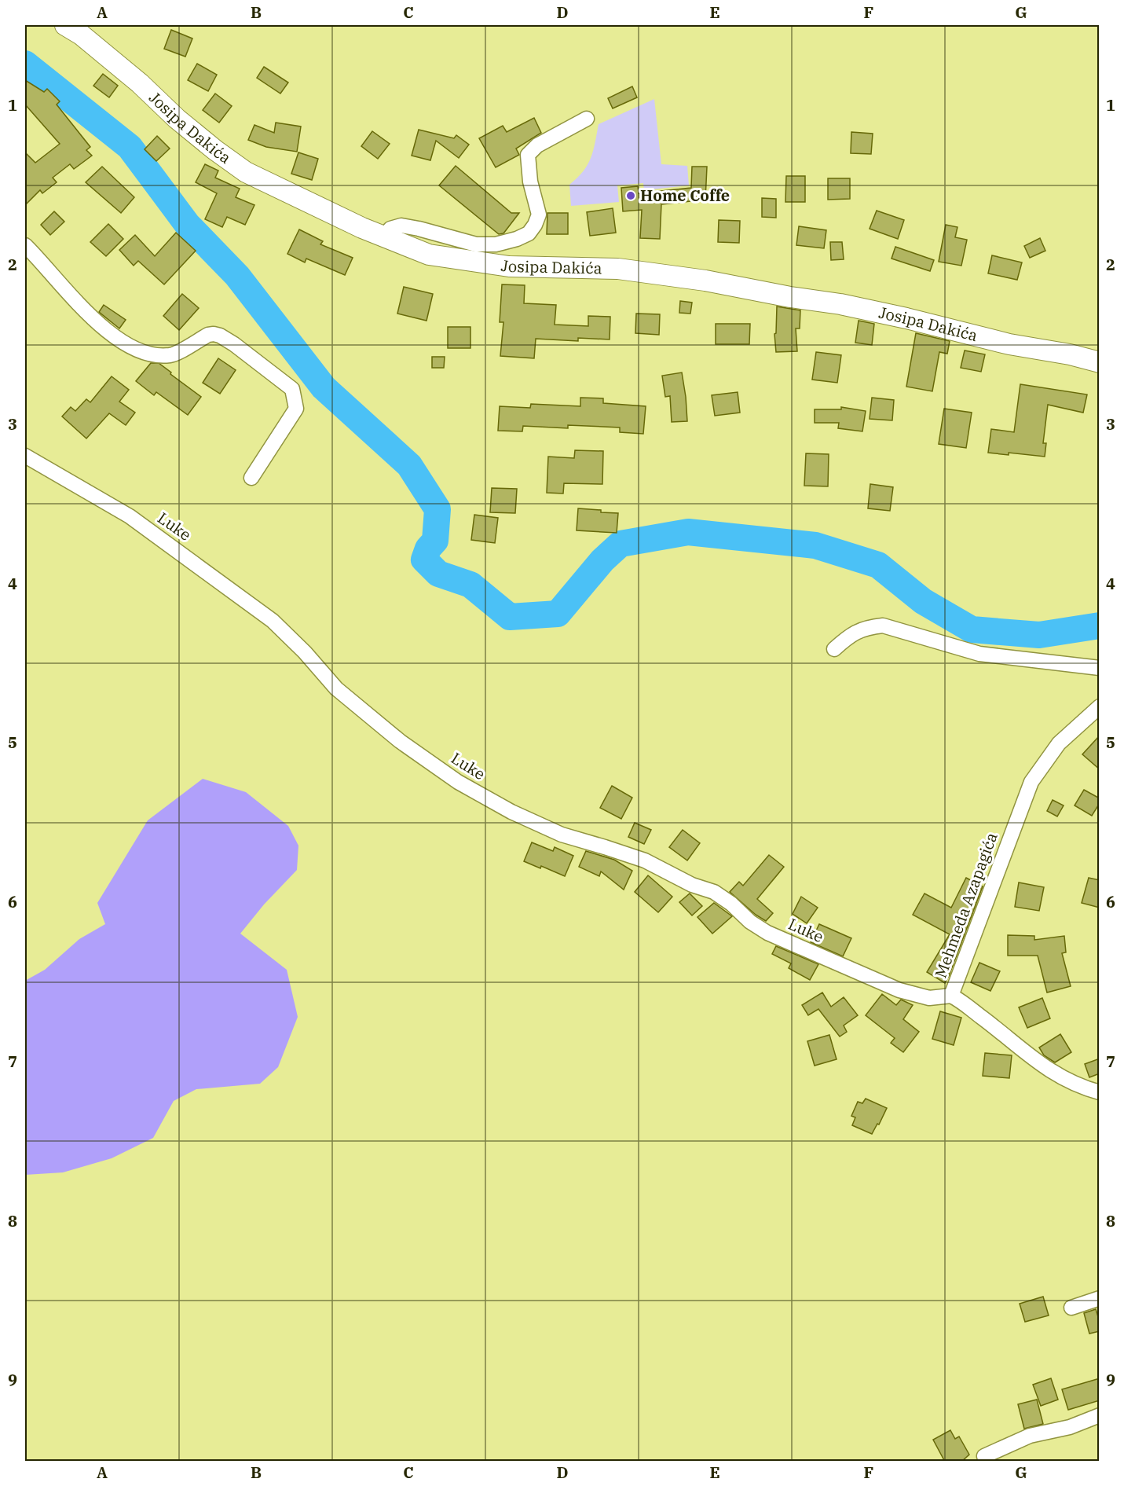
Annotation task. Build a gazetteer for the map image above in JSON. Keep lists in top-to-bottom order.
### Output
{
  "streets": {
    "main road": ["Josipa Dakića"],
    "street": ["Luke", "Mehmeda Azapagića"]
  },
  "crossings": [
    ["Luke", "Mehmeda Azapagića"]
  ],
  "places": ["Home Coffe"],
  "grid": {
    "columns": [
      "A",
      "B",
      "C",
      "D",
      "E",
      "F",
      "G"
    ],
    "rows": [
      "1",
      "2",
      "3",
      "4",
      "5",
      "6",
      "7",
      "8",
      "9"
    ]
  }
}
